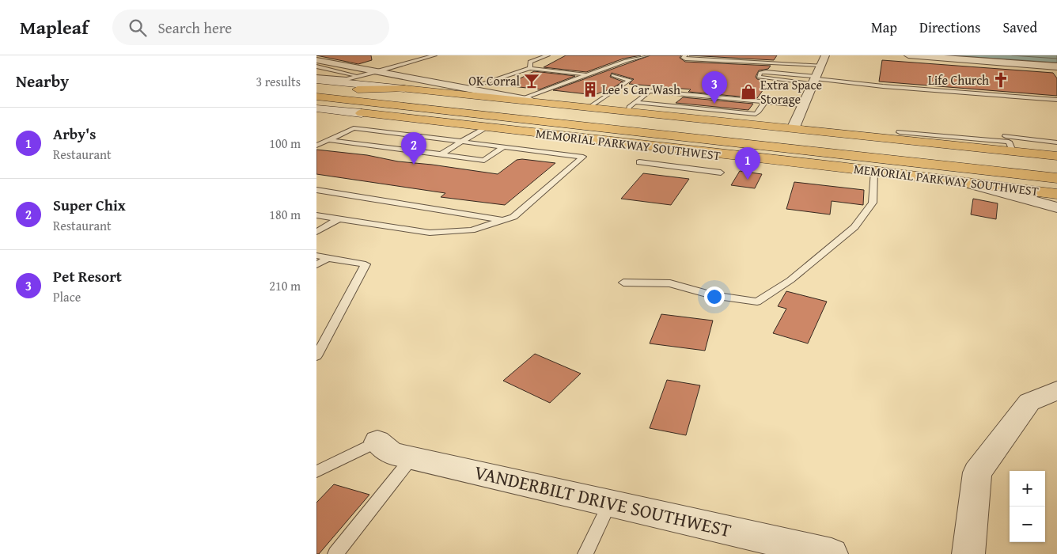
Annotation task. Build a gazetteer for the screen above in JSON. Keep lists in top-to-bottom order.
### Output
{
  "streets": {
    "main road": ["MEMORIAL PARKWAY SOUTHWEST"],
    "street": ["VANDERBILT DRIVE SOUTHWEST"]
  },
  "places": {
    "church": ["Life Church"],
    "bar": ["OK Corral"],
    "building": ["Lee's Car Wash"],
    "shop": ["Extra Space Storage"]
  },
  "page": {
    "header": "Mapleaf",
    "search": "Search here",
    "nav": ["Map", "Directions", "Saved"],
    "heading": ["Nearby", "3 results"],
    "pins": ["3", "2", "1"],
    "list": [
      {
        "mark": "1",
        "name": "Arby's",
        "note": "Restaurant",
        "value": "100 m"
      },
      {
        "mark": "2",
        "name": "Super Chix",
        "note": "Restaurant",
        "value": "180 m"
      },
      {
        "mark": "3",
        "name": "Pet Resort",
        "note": "Place",
        "value": "210 m"
      }
    ],
    "map_buttons": ["+", "−"]
  }
}
